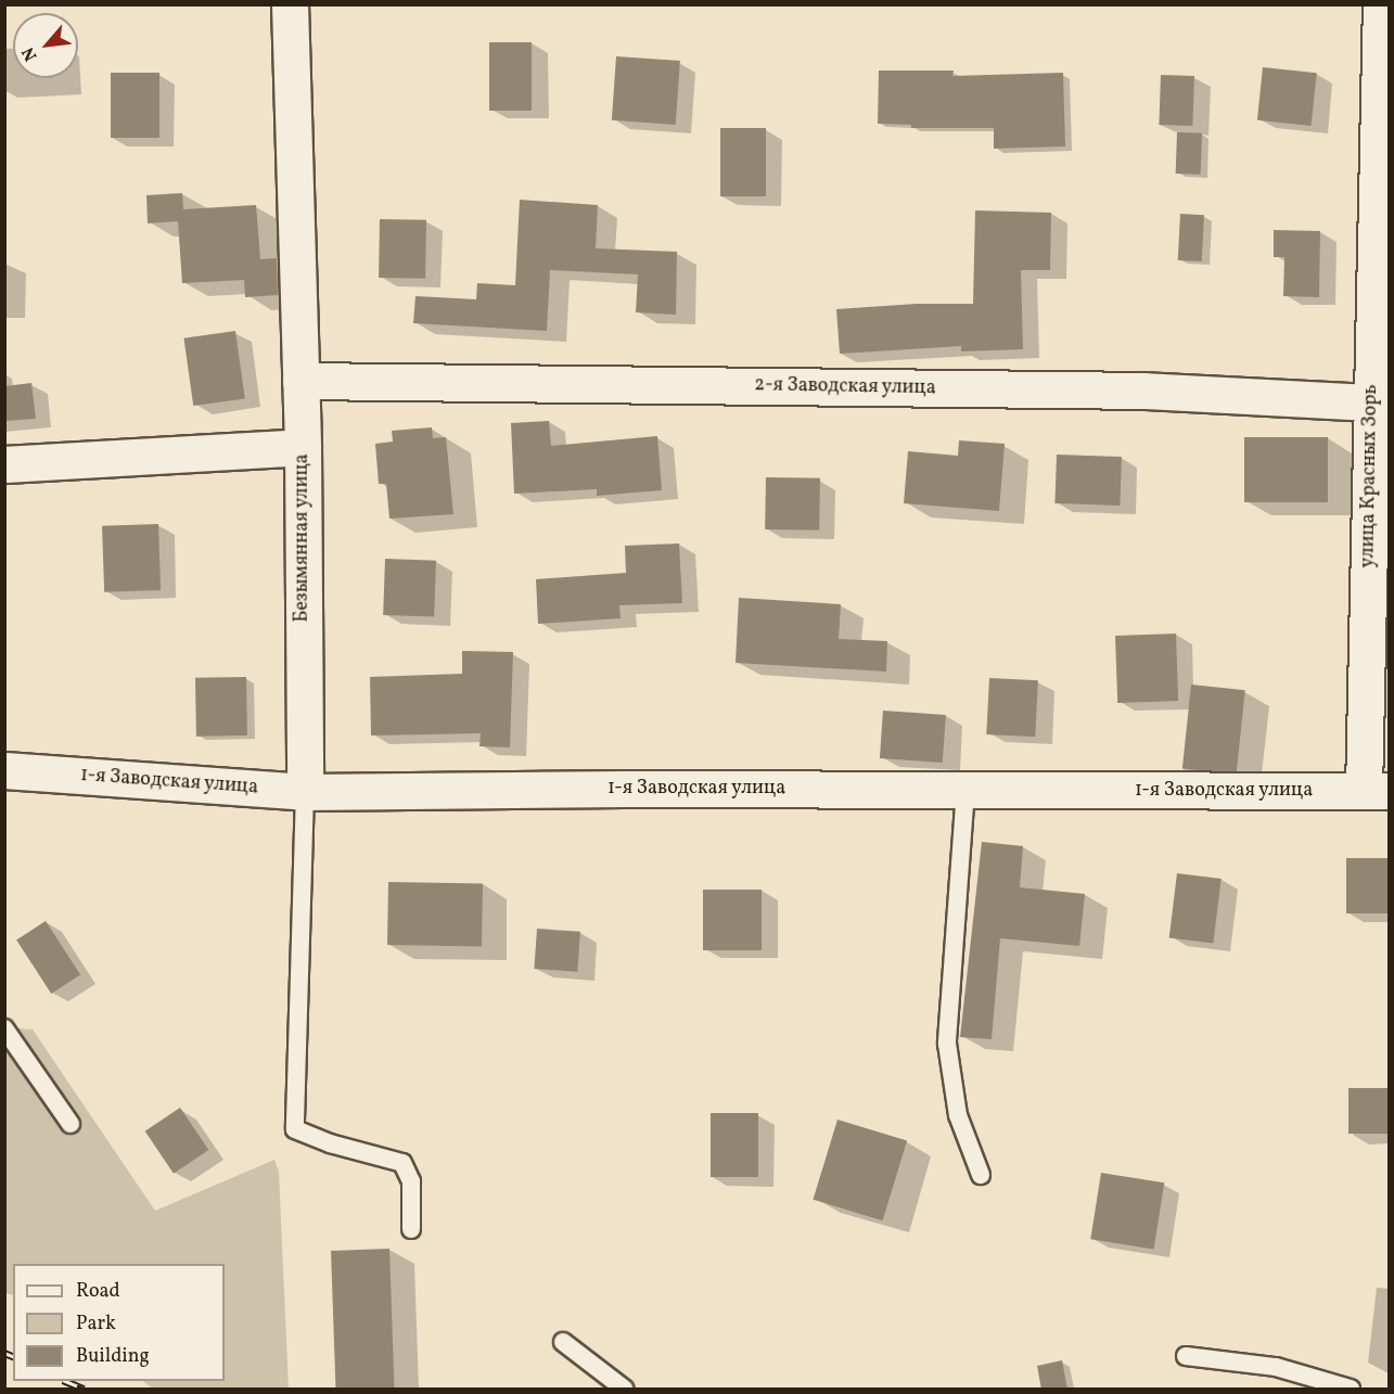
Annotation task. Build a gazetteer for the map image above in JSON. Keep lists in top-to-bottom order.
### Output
{
  "streets": {
    "street": [
      "2-я Заводская улица",
      "улица Красных Зорь",
      "Безымянная улица",
      "1-я Заводская улица"
    ]
  },
  "crossings": [
    ["2-я Заводская улица", "улица Красных Зорь"],
    ["2-я Заводская улица", "Безымянная улица"],
    ["улица Красных Зорь", "1-я Заводская улица"],
    ["Безымянная улица", "1-я Заводская улица"]
  ],
  "legend": ["Road", "Park", "Building"],
  "north": "bottom left"
}
